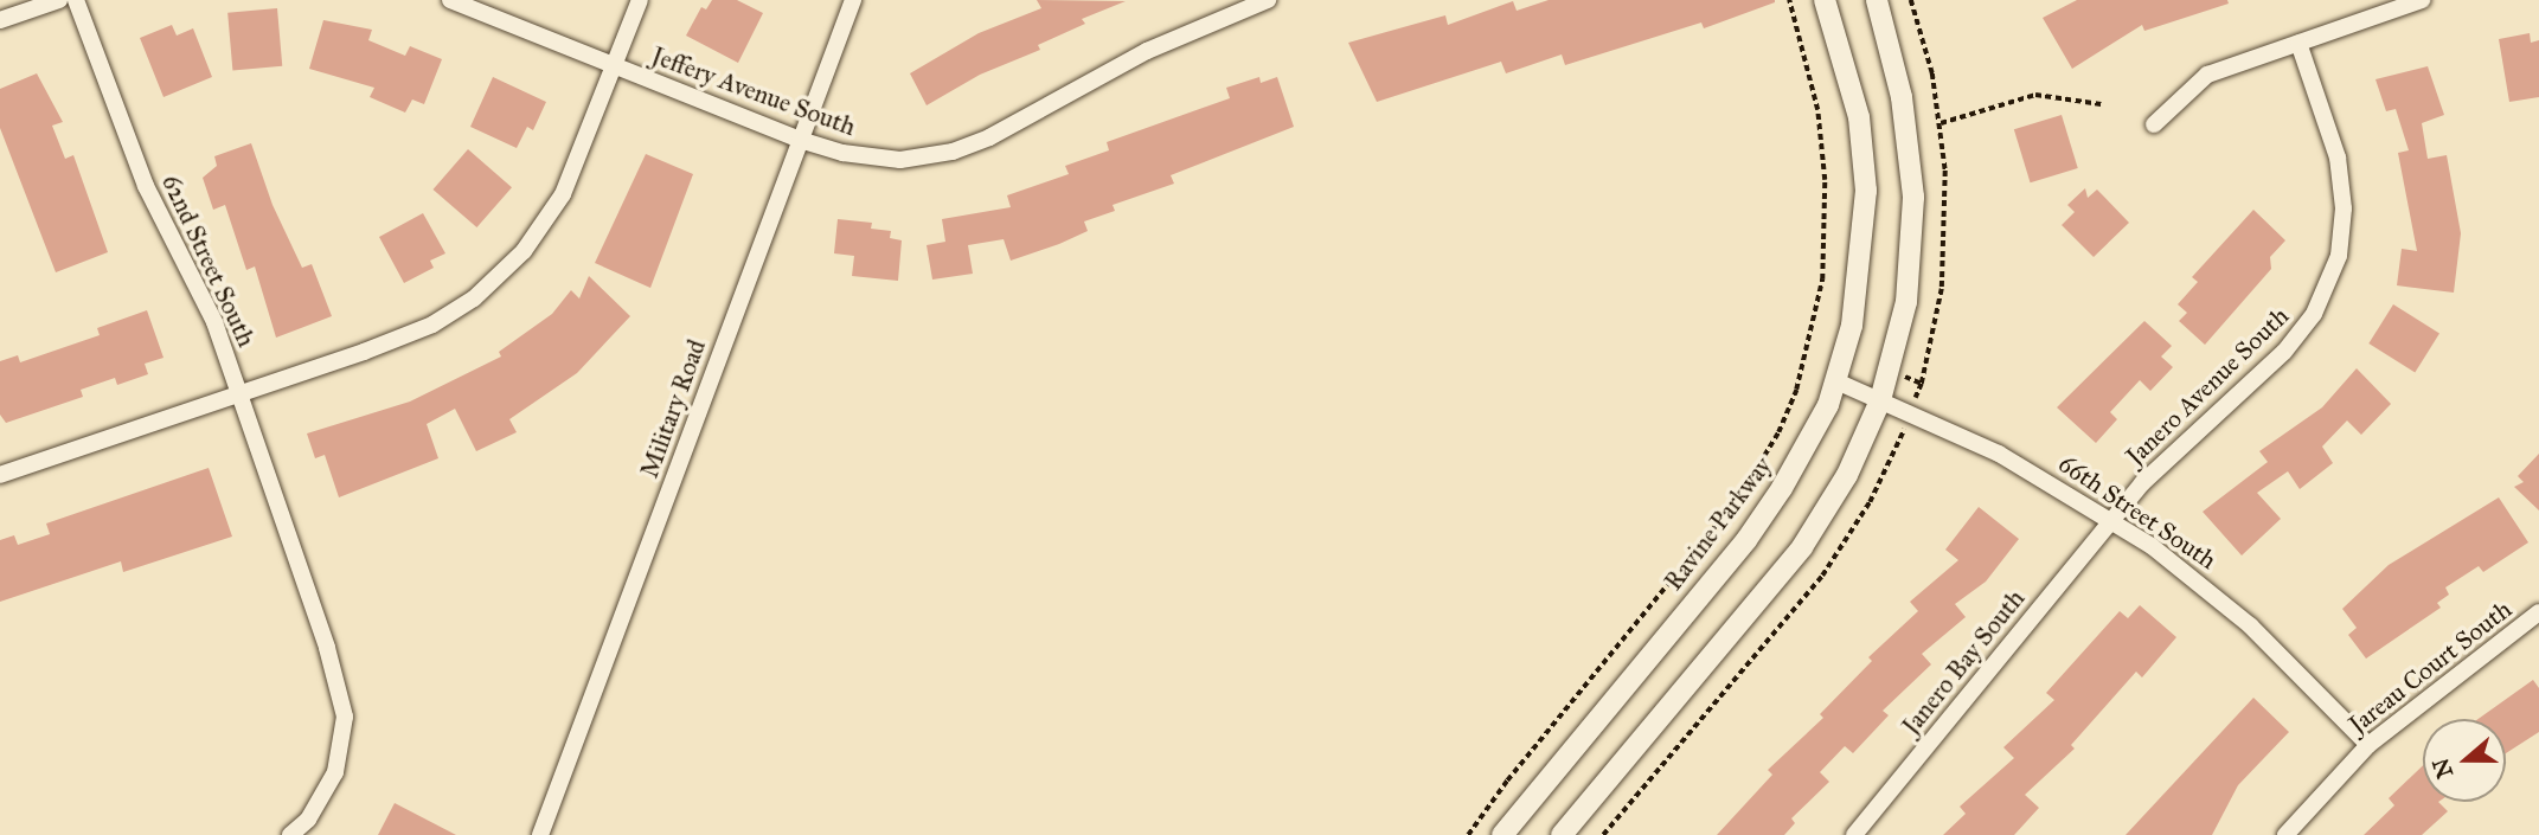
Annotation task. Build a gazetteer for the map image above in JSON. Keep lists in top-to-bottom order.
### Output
{
  "streets": {
    "street": [
      "Jeffery Avenue South",
      "62nd Street South",
      "Janero Avenue South",
      "Military Road",
      "66th Street South",
      "Ravine Parkway",
      "Janero Bay South",
      "Jareau Court South"
    ]
  },
  "crossings": [
    ["Jeffery Avenue South", "Military Road"],
    ["Janero Avenue South", "66th Street South"],
    ["Janero Avenue South", "Janero Bay South"],
    ["66th Street South", "Ravine Parkway"],
    ["66th Street South", "Janero Bay South"],
    ["66th Street South", "Jareau Court South"]
  ],
  "north": "left"
}
